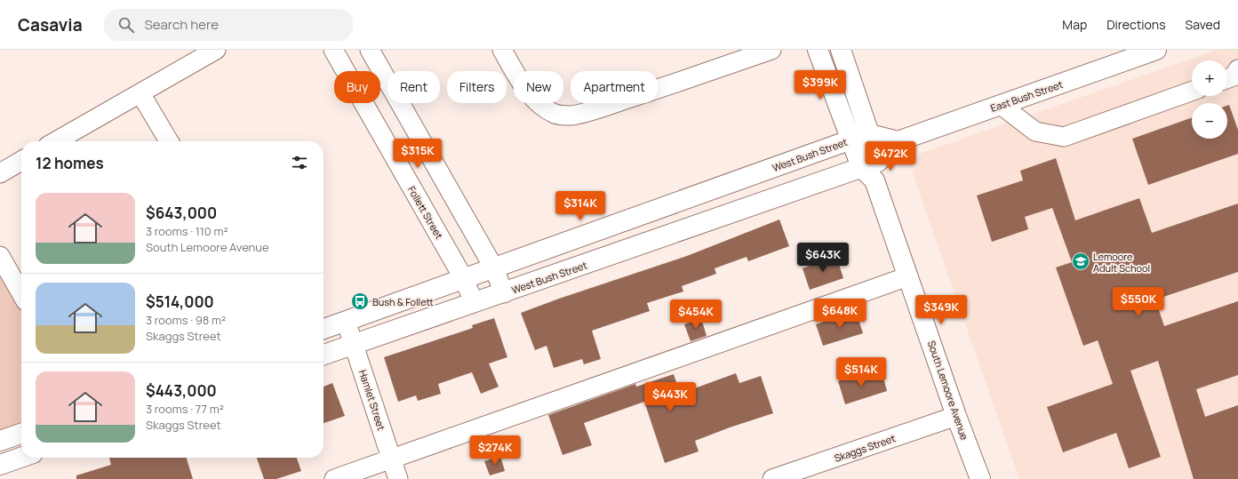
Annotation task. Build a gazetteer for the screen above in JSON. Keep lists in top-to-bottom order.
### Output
{
  "streets": {
    "main road": ["East Bush Street", "West Bush Street", "South Lemoore Avenue"],
    "street": ["Follett Street", "Hamlet Street", "Skaggs Street"]
  },
  "crossings": [
    ["East Bush Street", "West Bush Street"],
    ["West Bush Street", "Follett Street"],
    ["West Bush Street", "South Lemoore Avenue"],
    ["West Bush Street", "Hamlet Street"],
    ["South Lemoore Avenue", "Skaggs Street"]
  ],
  "places": {
    "school or university": ["Lemoore Adult School"],
    "bus stop": ["Bush & Follett"]
  },
  "page": {
    "header": "Casavia",
    "search": "Search here",
    "nav": ["Map", "Directions", "Saved"],
    "map_buttons": ["+", "−"],
    "price": [
      "$399K",
      "$315K",
      "$472K",
      "$314K",
      "$643K",
      "$550K",
      "$349K",
      "$648K",
      "$454K",
      "$514K",
      "$443K",
      "$274K"
    ],
    "chip": [
      "Buy",
      "Rent",
      "Filters",
      "New",
      "Apartment"
    ],
    "heading": "12 homes",
    "list": [
      {
        "name": "$643,000",
        "note": "3 rooms · 110 m² · South Lemoore Avenue"
      },
      {
        "name": "$514,000",
        "note": "3 rooms · 98 m² · Skaggs Street"
      },
      {
        "name": "$443,000",
        "note": "3 rooms · 77 m² · Skaggs Street"
      }
    ]
  }
}
